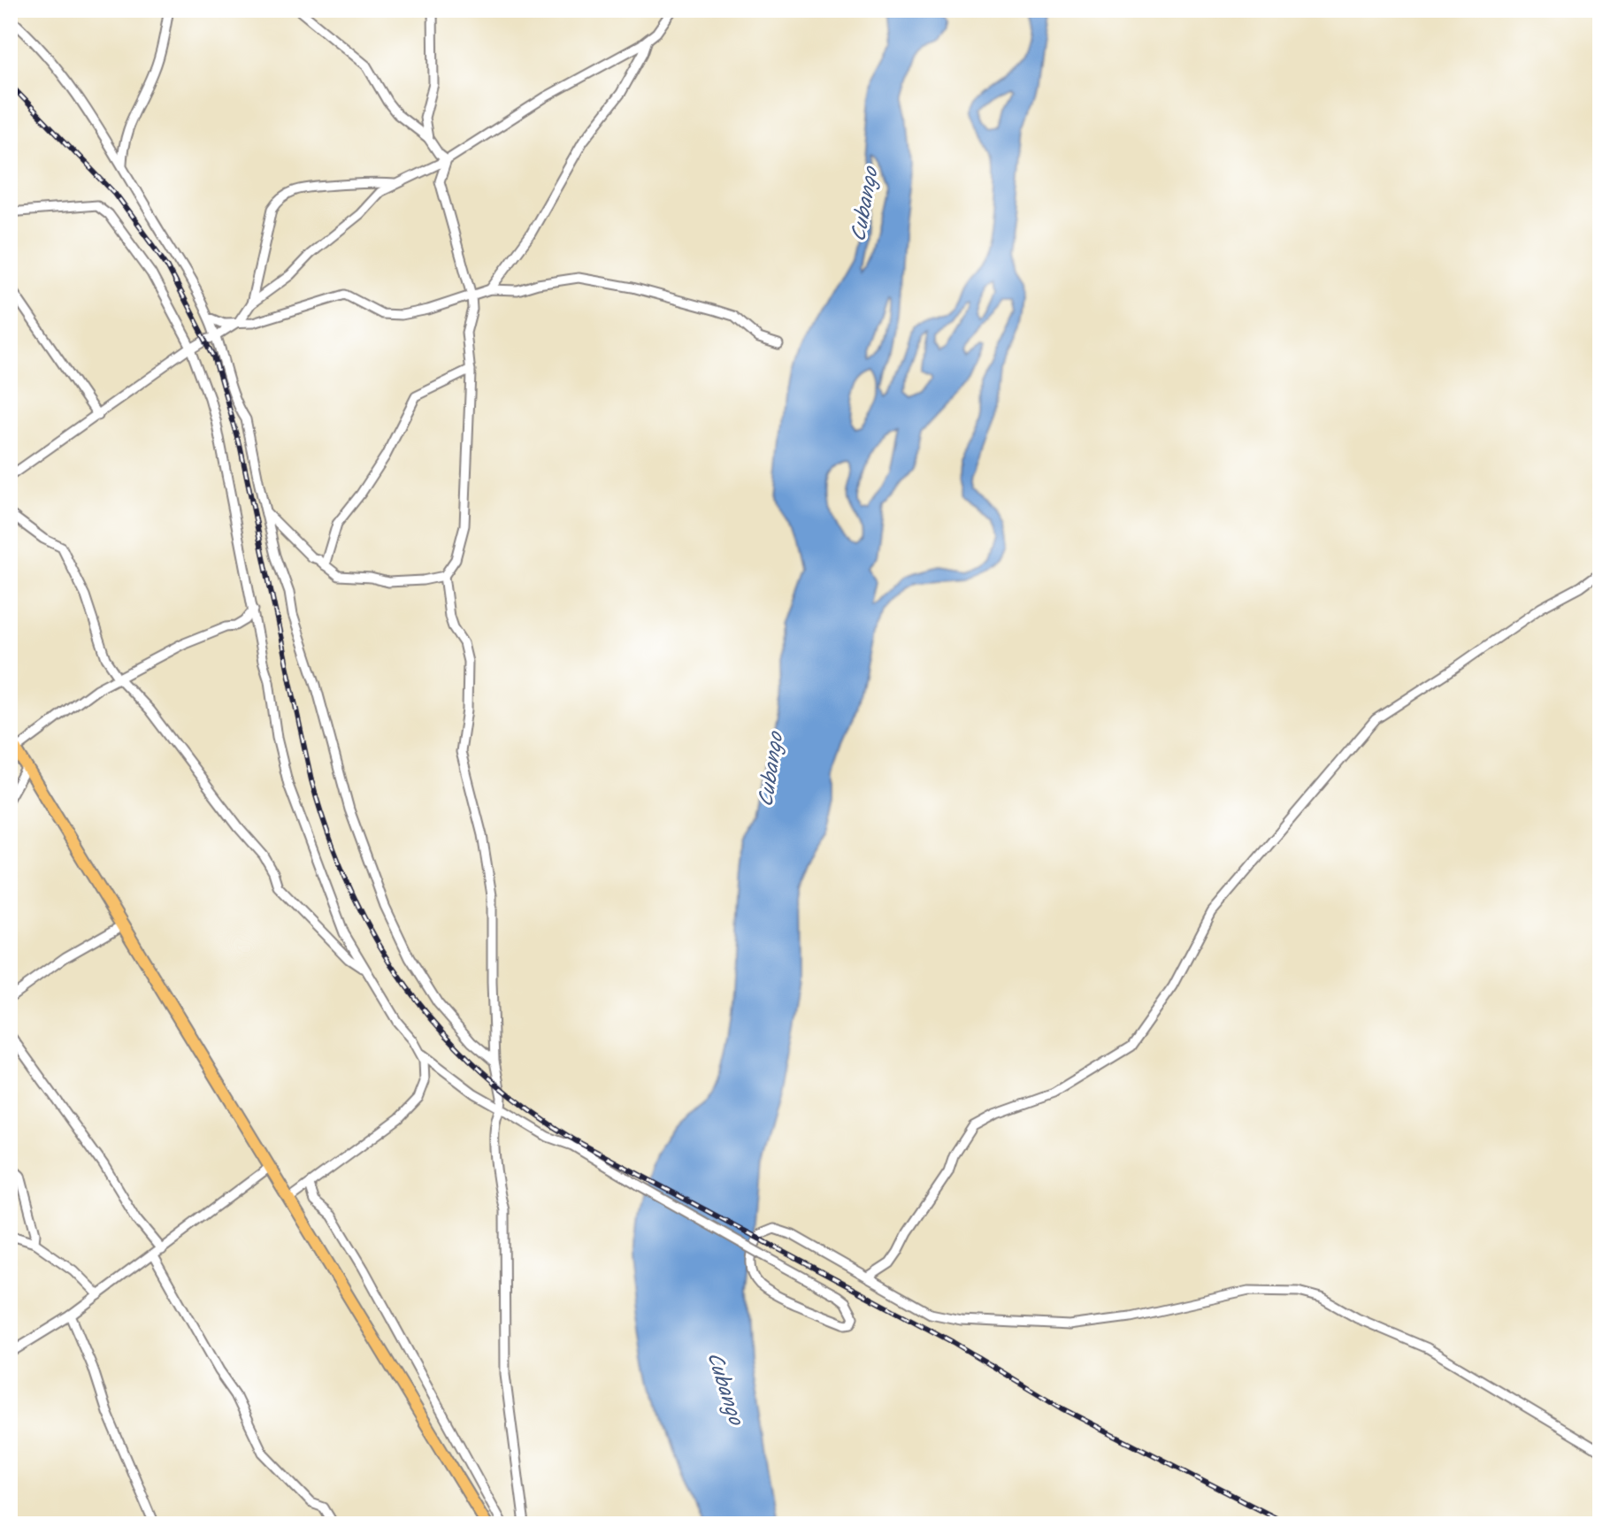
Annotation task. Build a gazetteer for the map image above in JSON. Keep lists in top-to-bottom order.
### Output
{
  "water": ["Cubango"]
}
